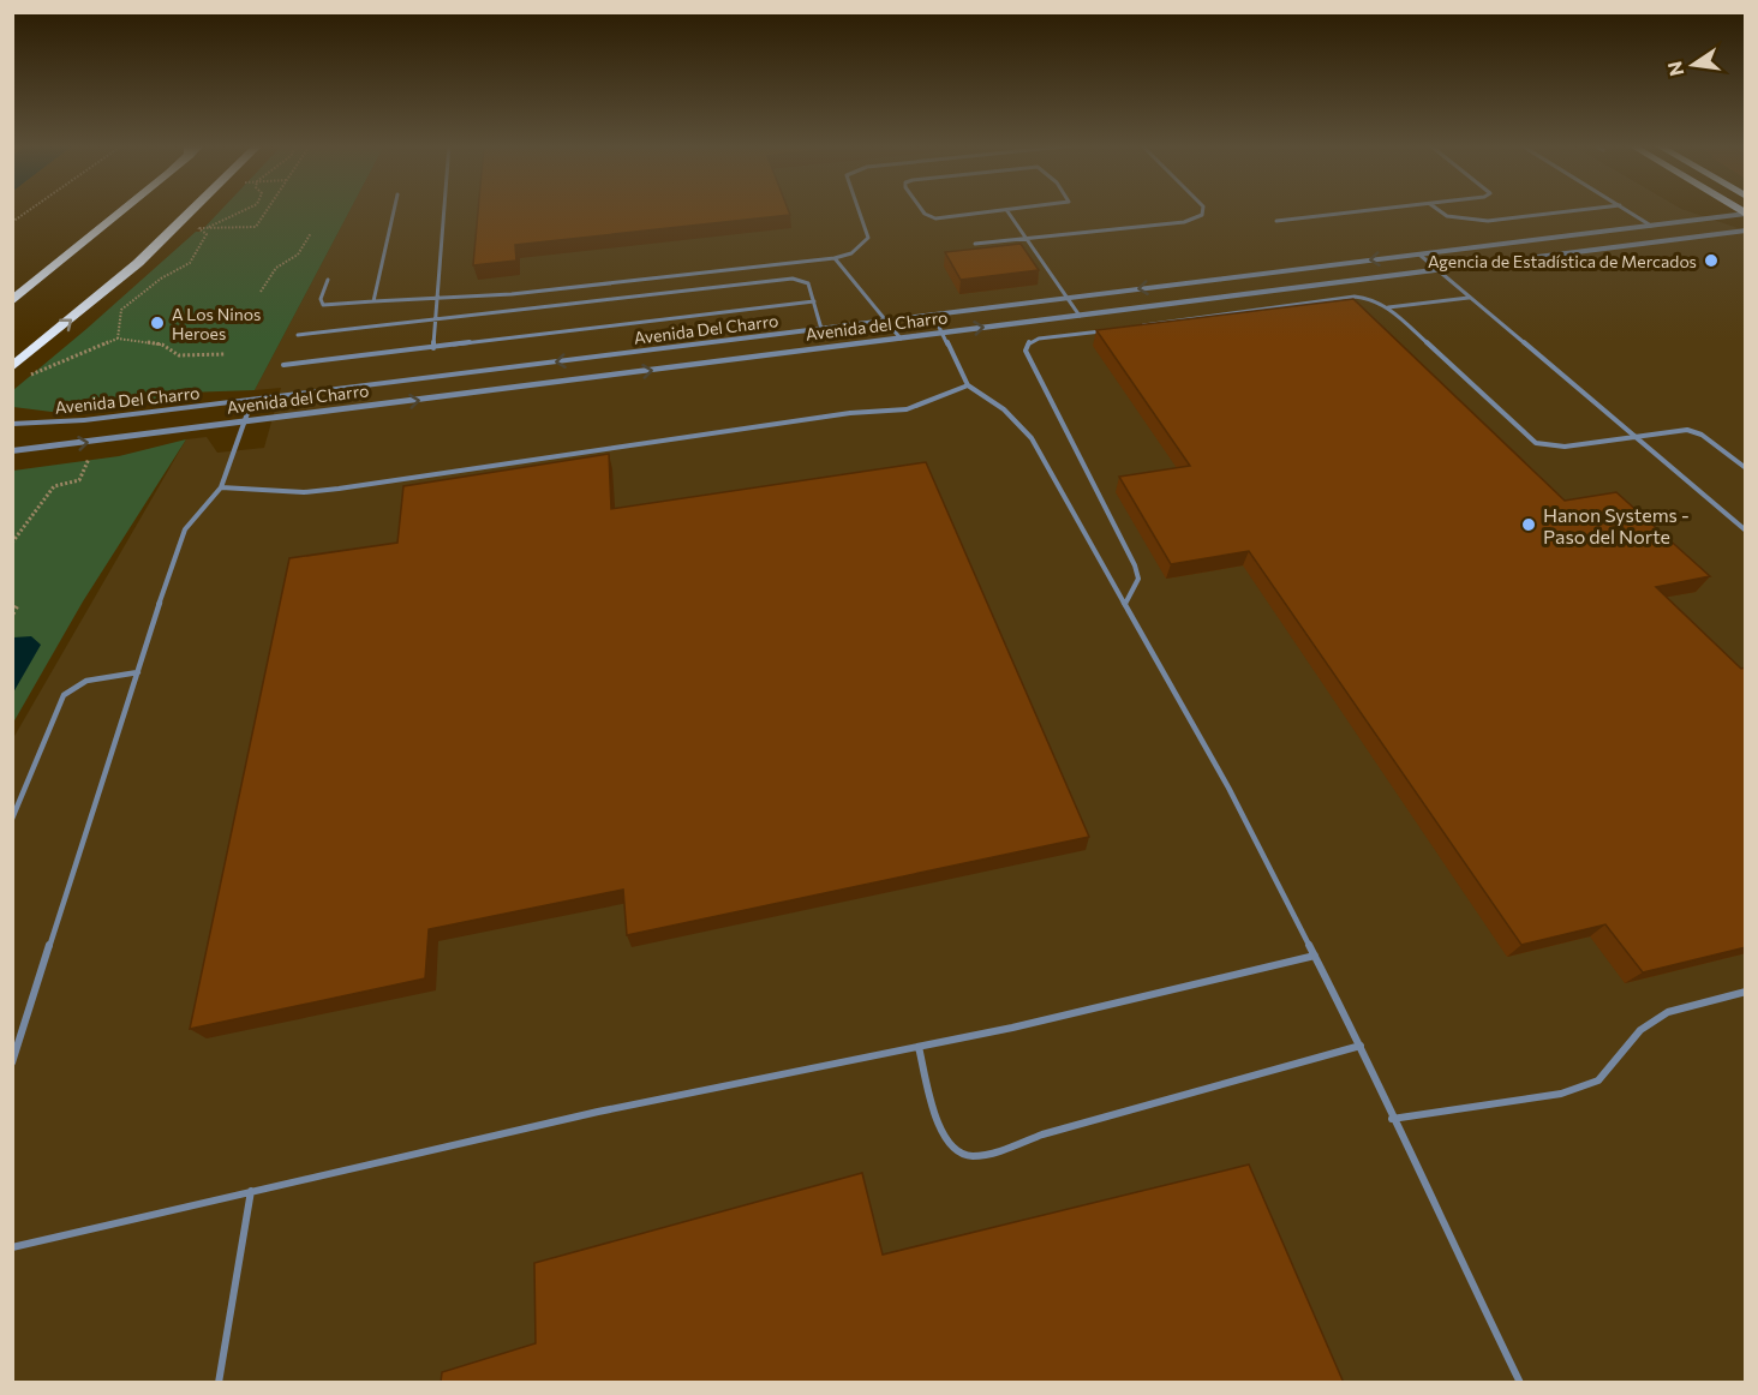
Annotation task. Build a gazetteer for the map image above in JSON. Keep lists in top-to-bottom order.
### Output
{
  "streets": {
    "street": ["Avenida del Charro", "Avenida Del Charro"]
  },
  "one_way": ["Avenida del Charro", "Avenida Del Charro"],
  "places": ["Agencia de Estadística de Mercados", "A Los Ninos Heroes", "Hanon Systems - Paso del Norte"],
  "north": "left"
}
